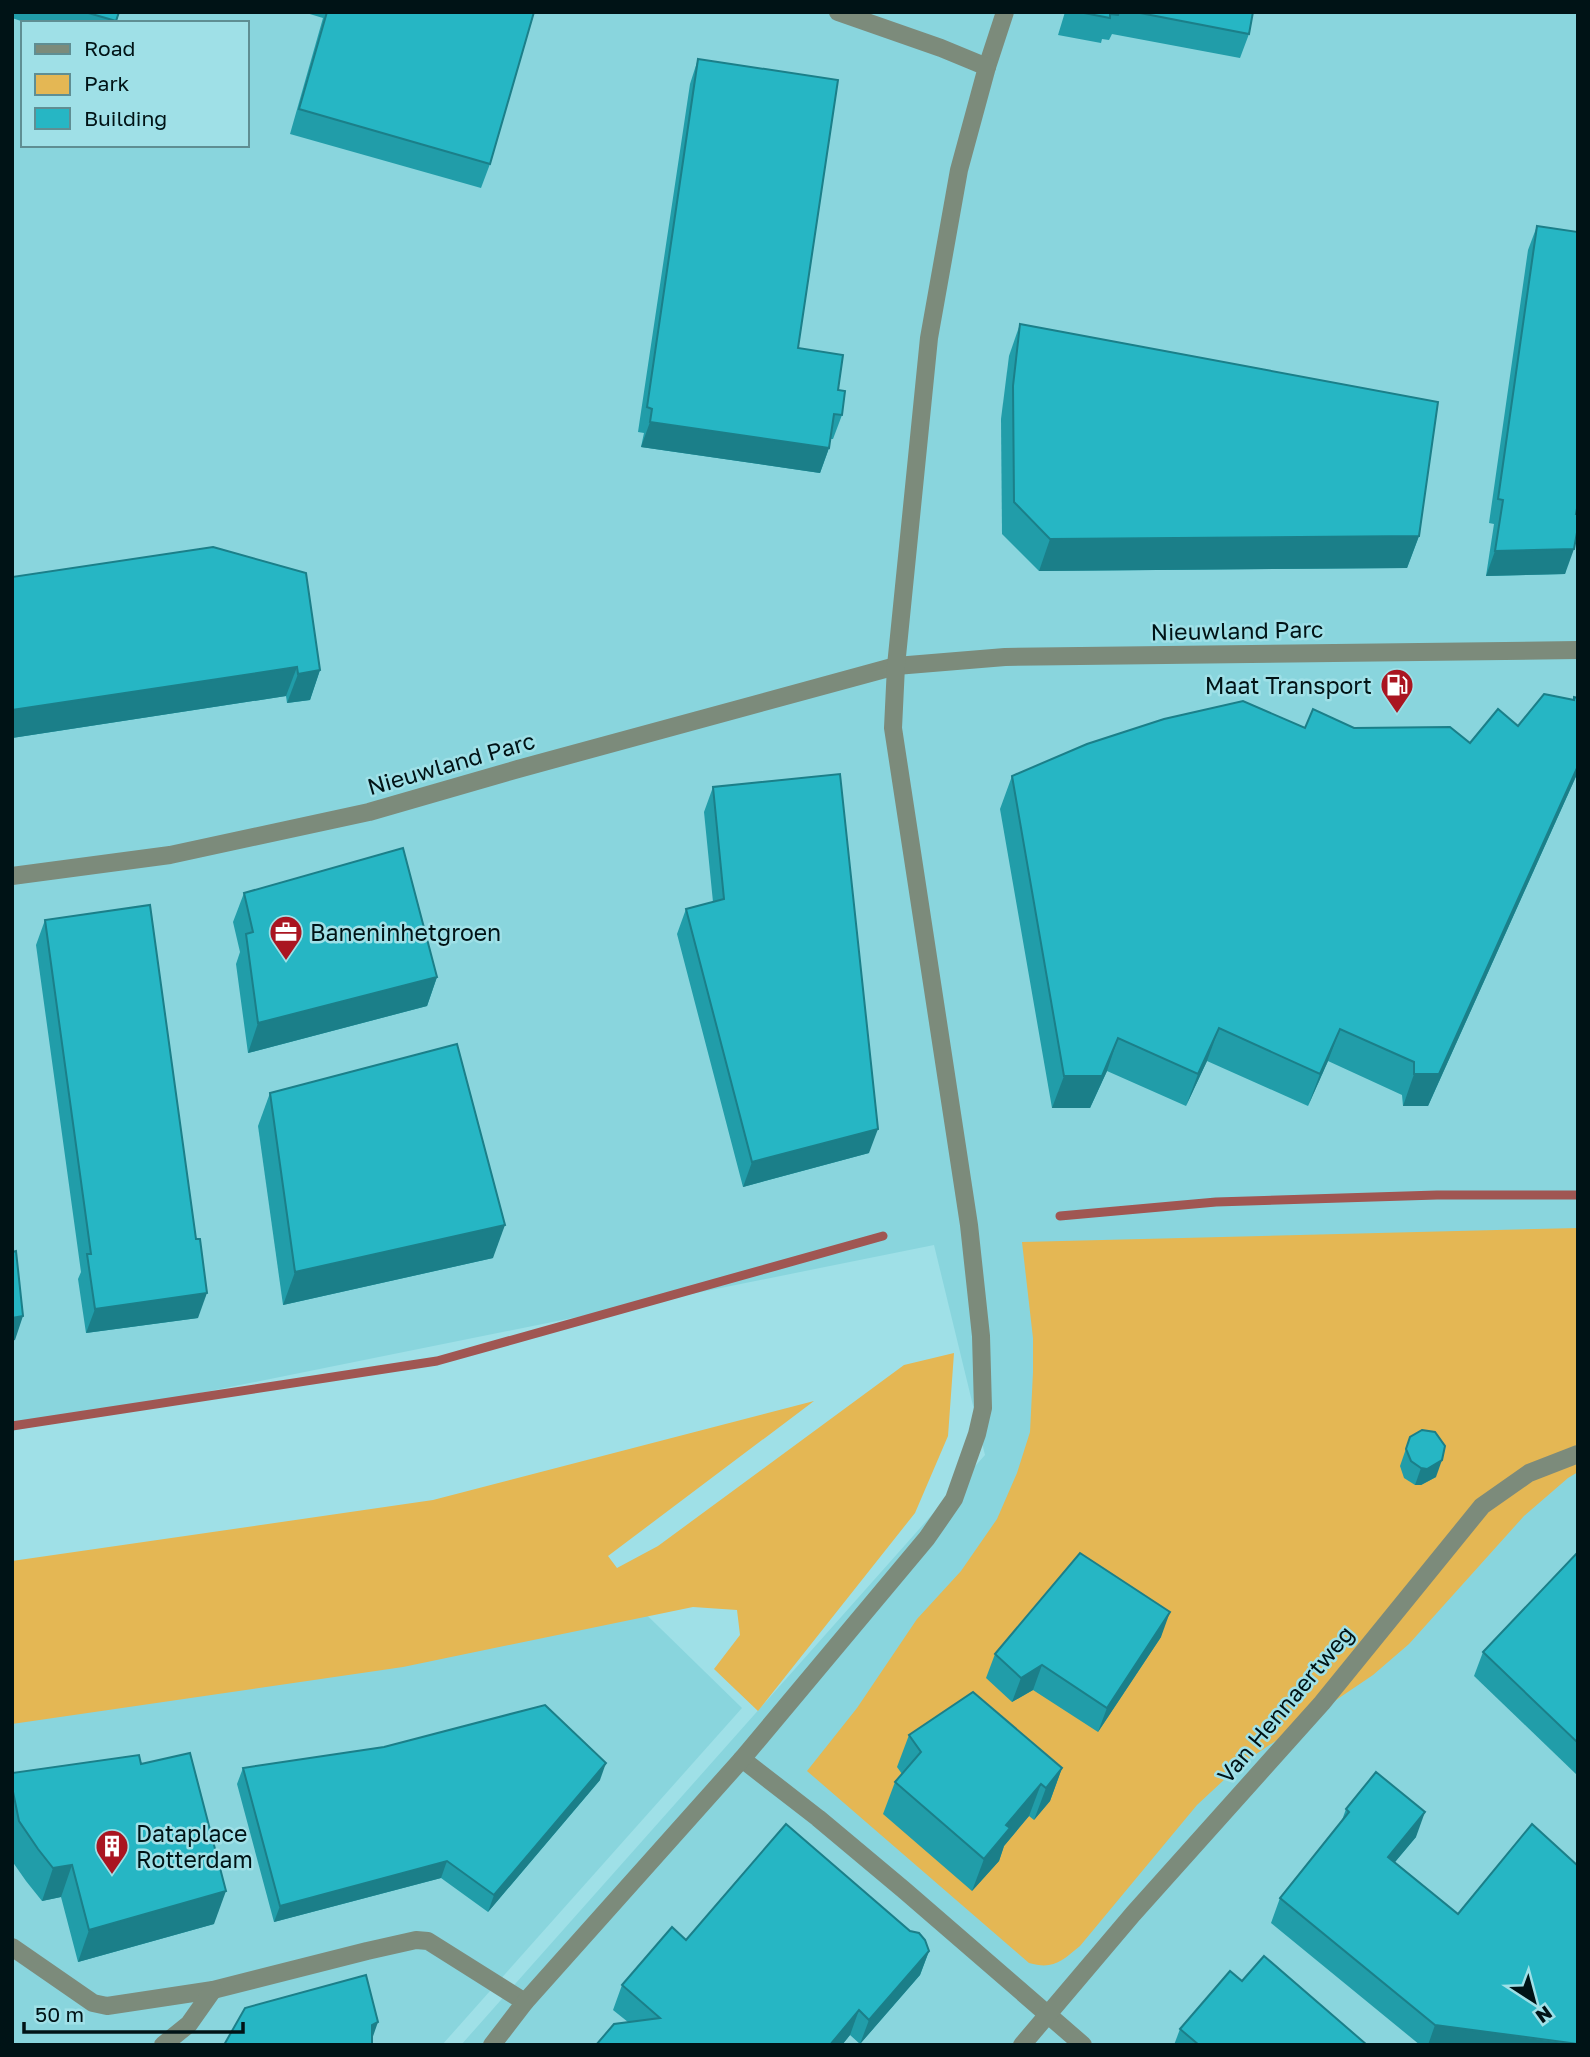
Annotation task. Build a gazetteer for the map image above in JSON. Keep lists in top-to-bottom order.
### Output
{
  "streets": {
    "street": ["Nieuwland Parc", "Van Hennaertweg"]
  },
  "places": {
    "fuel station": ["Maat Transport"],
    "office": ["Baneninhetgroen"],
    "building": ["Dataplace Rotterdam"]
  },
  "legend": ["Road", "Park", "Building"],
  "scale_bar": "50 m",
  "north": "bottom right"
}
